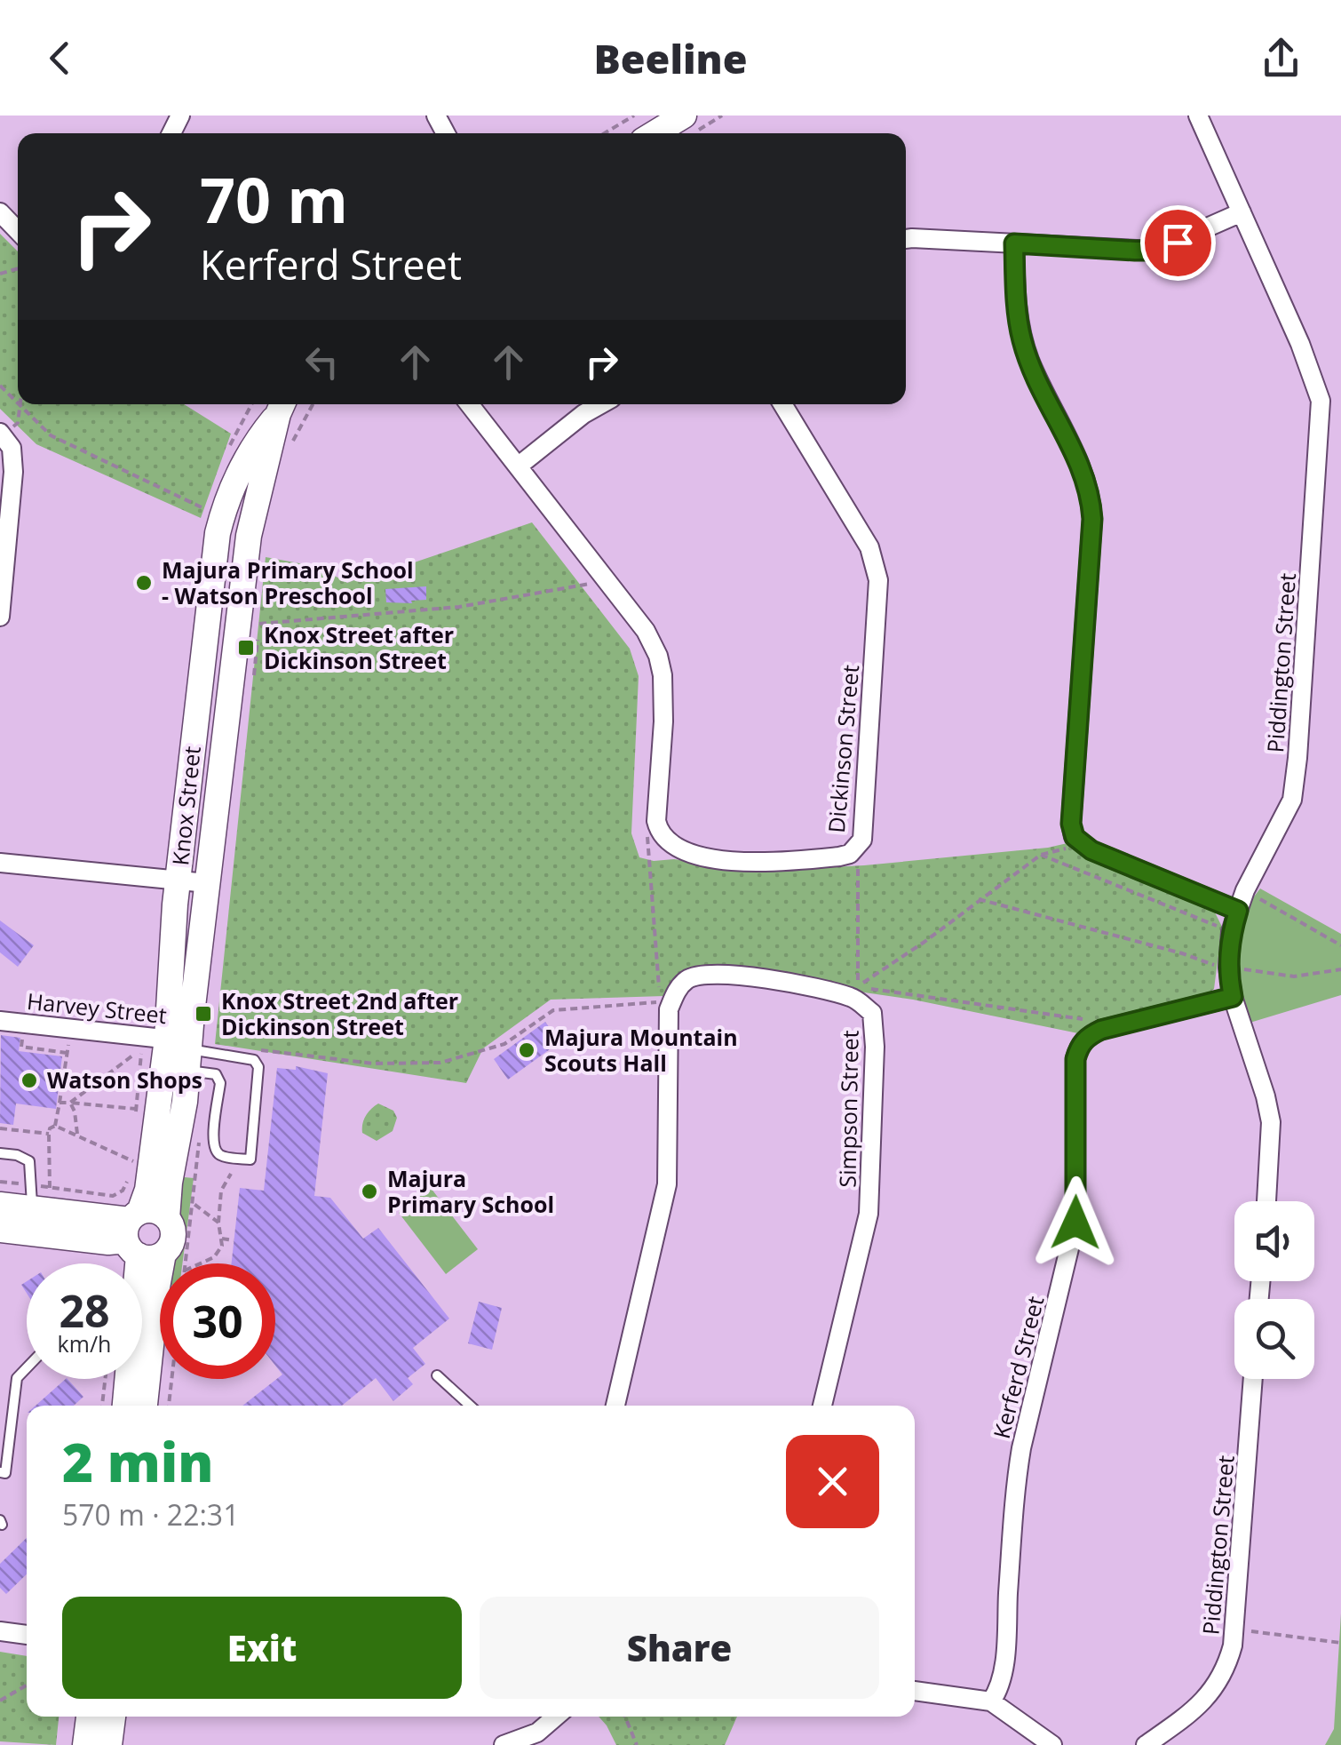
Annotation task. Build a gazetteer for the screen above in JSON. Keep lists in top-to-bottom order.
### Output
{
  "streets": {
    "street": [
      "Piddington Street",
      "Dickinson Street",
      "Knox Street",
      "Harvey Street",
      "Simpson Street",
      "Kerferd Street"
    ]
  },
  "crossings": [
    ["Piddington Street", "Kerferd Street"],
    ["Knox Street", "Harvey Street"]
  ],
  "places": {
    "other": [
      "Majura Primary School - Watson Preschool",
      "Majura Mountain Scouts Hall",
      "Watson Shops",
      "Majura Primary School"
    ],
    "transit": ["Knox Street after Dickinson Street", "Knox Street 2nd after Dickinson Street"]
  },
  "page": {
    "header": "Beeline",
    "turn": ["70 m", "Kerferd Street"],
    "speed": "28 km/h",
    "limit": "30",
    "heading": ["2 min", "570 m · 22:31"],
    "buttons": ["Exit", "Share"]
  }
}
